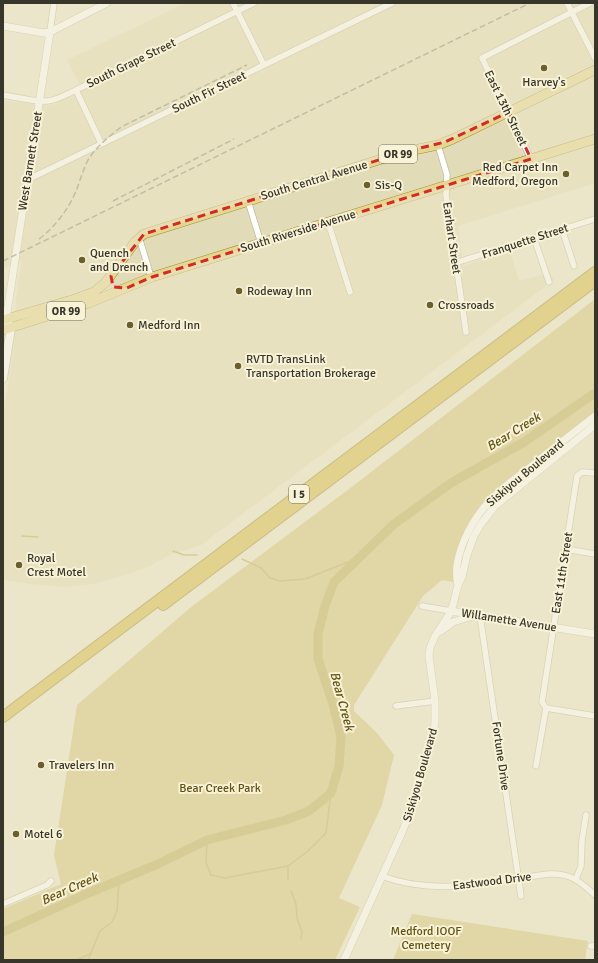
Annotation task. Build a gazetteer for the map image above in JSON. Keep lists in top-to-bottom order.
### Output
{
  "streets": {
    "highway": ["I 5"],
    "main road": ["OR 99", "South Central Avenue", "South Riverside Avenue"],
    "street": [
      "South Grape Street",
      "South Fir Street",
      "East 13th Street",
      "West Barnett Street",
      "Earhart Street",
      "Franquette Street",
      "Siskiyou Boulevard",
      "East 11th Street",
      "Willamette Avenue",
      "Fortune Drive",
      "Eastwood Drive"
    ]
  },
  "crossings": [
    ["South Grape Street", "West Barnett Street"],
    ["South Fir Street", "West Barnett Street"],
    ["East 13th Street", "South Central Avenue"],
    ["East 13th Street", "South Riverside Avenue"],
    ["West Barnett Street", "South Central Avenue"],
    ["West Barnett Street", "South Riverside Avenue"],
    ["South Central Avenue", "South Riverside Avenue"],
    ["South Central Avenue", "Earhart Street"],
    ["South Riverside Avenue", "Earhart Street"],
    ["Earhart Street", "Franquette Street"],
    ["Siskiyou Boulevard", "Willamette Avenue"],
    ["Siskiyou Boulevard", "Eastwood Drive"],
    ["East 11th Street", "Willamette Avenue"],
    ["Willamette Avenue", "Fortune Drive"],
    ["Fortune Drive", "Eastwood Drive"]
  ],
  "water": ["Bear Creek"],
  "parks": ["Bear Creek Park", "Medford IOOF Cemetery"],
  "places": [
    "Harvey's",
    "Red Carpet Inn Medford, Oregon",
    "Sis-Q",
    "Quench and Drench",
    "Rodeway Inn",
    "Crossroads",
    "Medford Inn",
    "RVTD TransLink Transportation Brokerage",
    "Royal Crest Motel",
    "Travelers Inn",
    "Motel 6"
  ]
}
